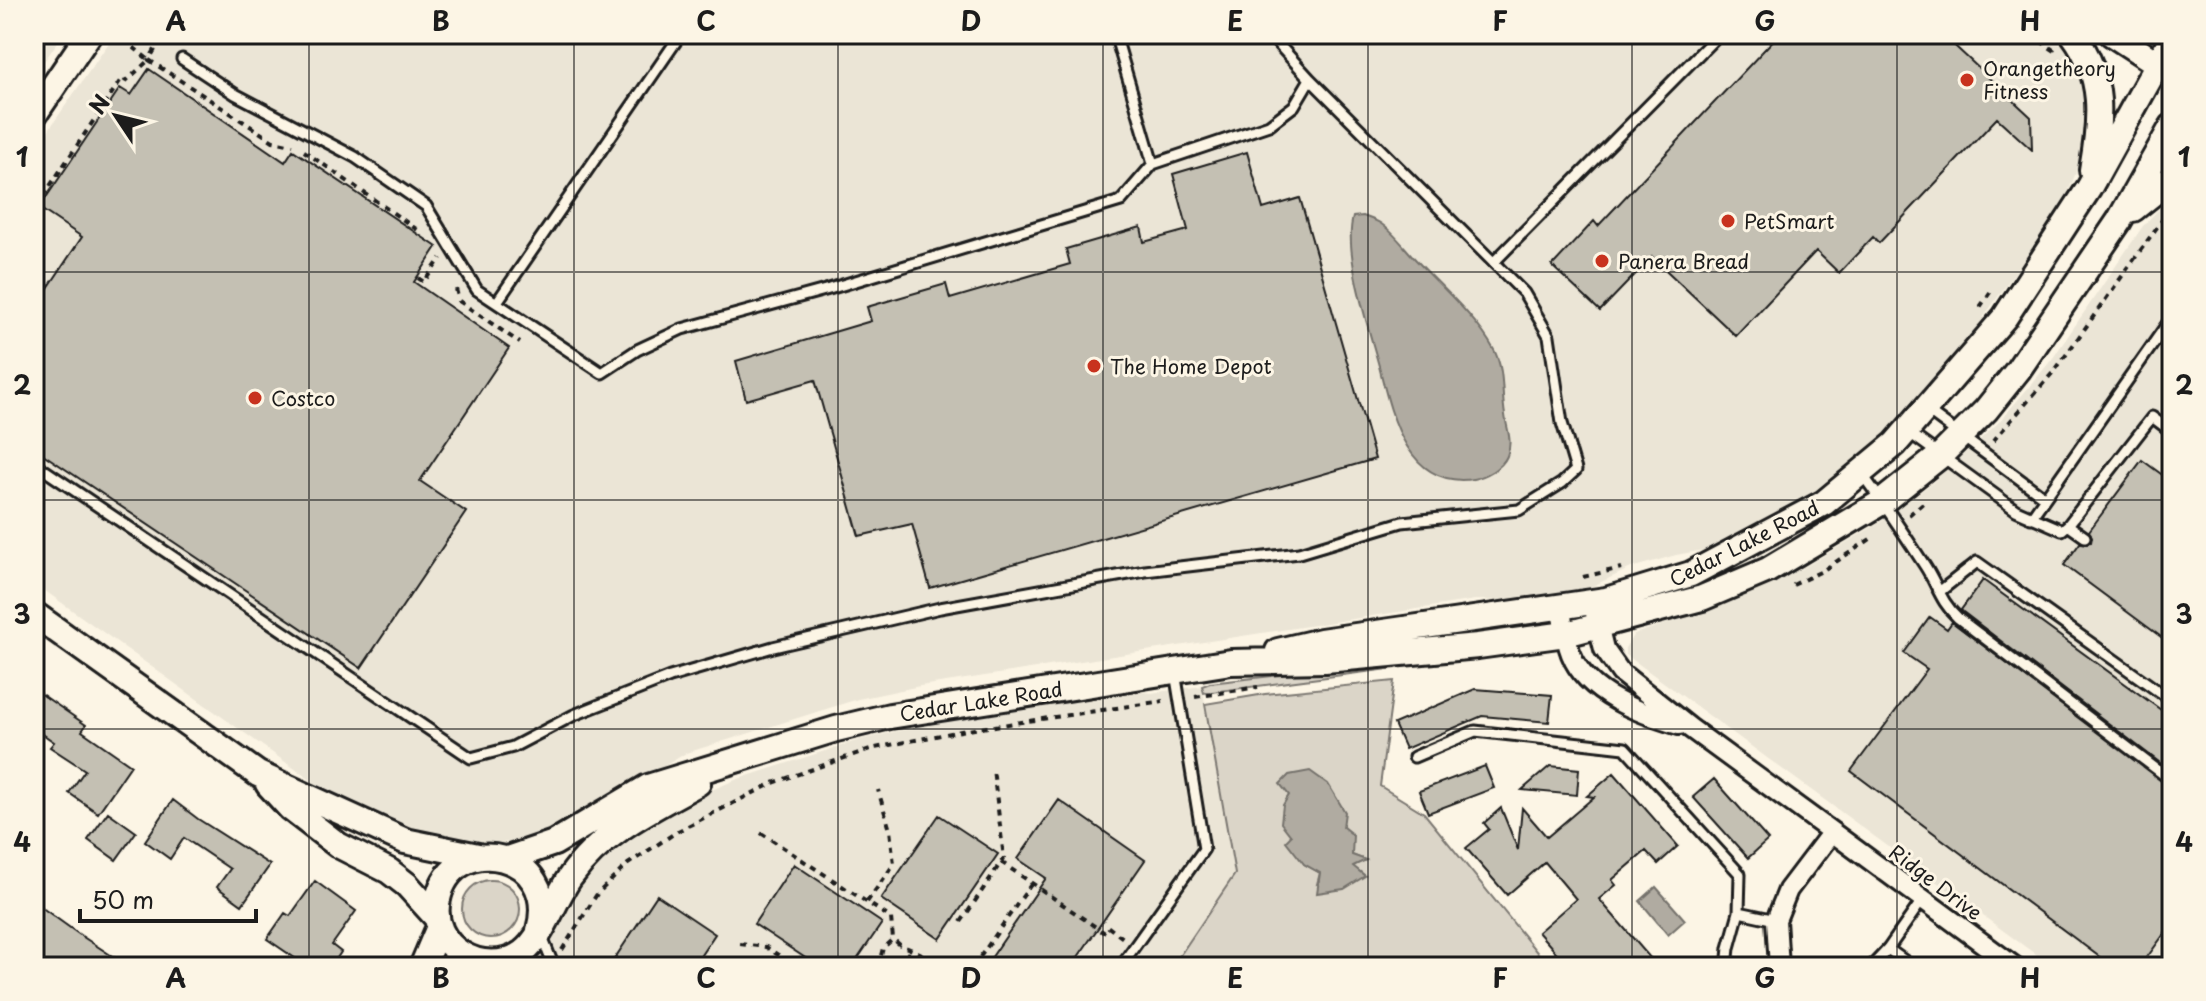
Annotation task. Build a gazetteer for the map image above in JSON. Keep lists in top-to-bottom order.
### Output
{
  "streets": {
    "street": ["Cedar Lake Road", "Ridge Drive"]
  },
  "crossings": [
    ["Cedar Lake Road", "Ridge Drive"]
  ],
  "places": [
    "Orangetheory Fitness",
    "PetSmart",
    "Panera Bread",
    "The Home Depot",
    "Costco"
  ],
  "scale_bar": "50 m",
  "north": "top left",
  "grid": {
    "columns": [
      "A",
      "B",
      "C",
      "D",
      "E",
      "F",
      "G",
      "H"
    ],
    "rows": [
      "1",
      "2",
      "3",
      "4"
    ]
  }
}
